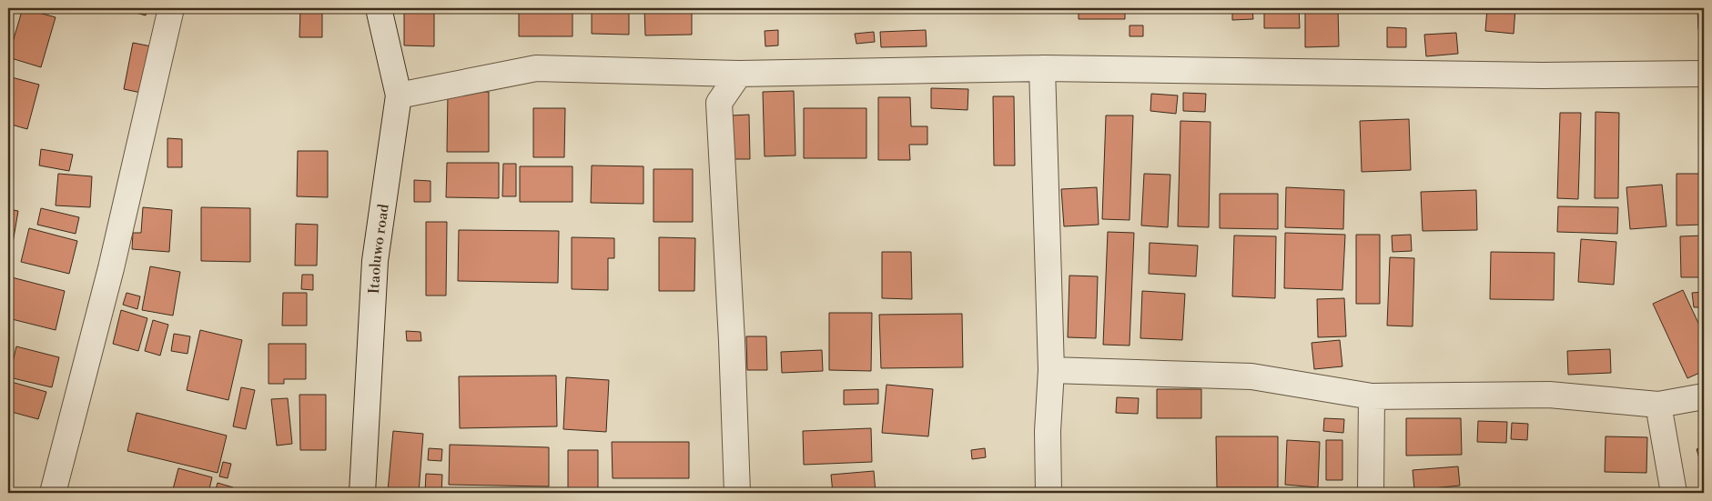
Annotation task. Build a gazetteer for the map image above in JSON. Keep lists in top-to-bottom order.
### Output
{
  "streets": {
    "street": ["Itaoluwo road"]
  }
}
